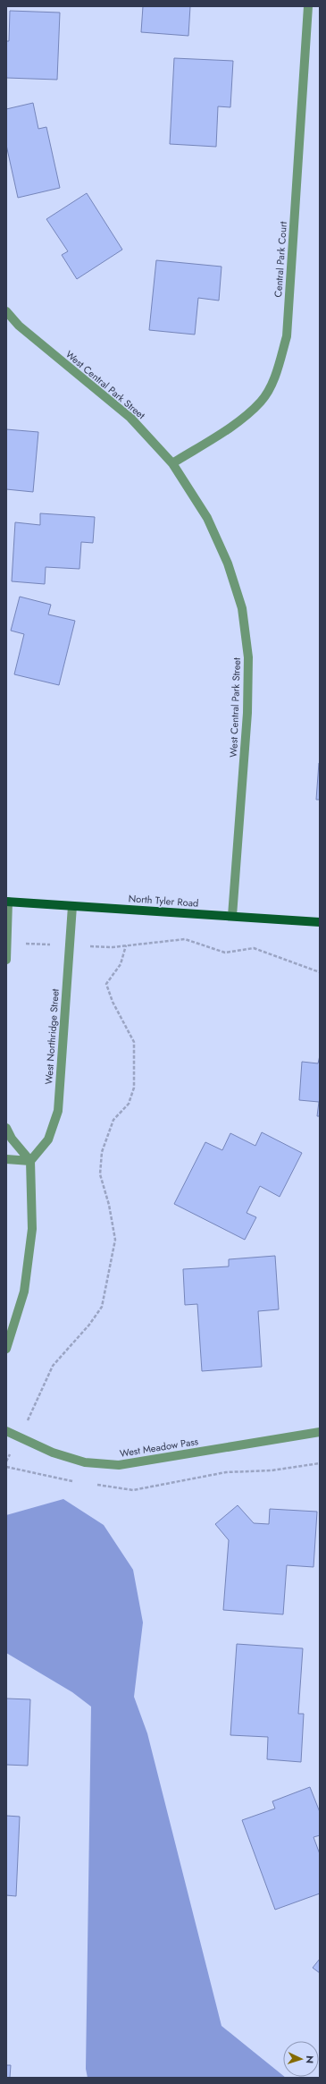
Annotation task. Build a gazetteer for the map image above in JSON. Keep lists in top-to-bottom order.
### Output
{
  "streets": {
    "main road": ["North Tyler Road"],
    "street": [
      "Central Park Court",
      "West Central Park Street",
      "West Northridge Street",
      "West Meadow Pass"
    ]
  },
  "crossings": [
    ["Central Park Court", "West Central Park Street"],
    ["West Central Park Street", "North Tyler Road"],
    ["North Tyler Road", "West Northridge Street"]
  ],
  "north": "right"
}
